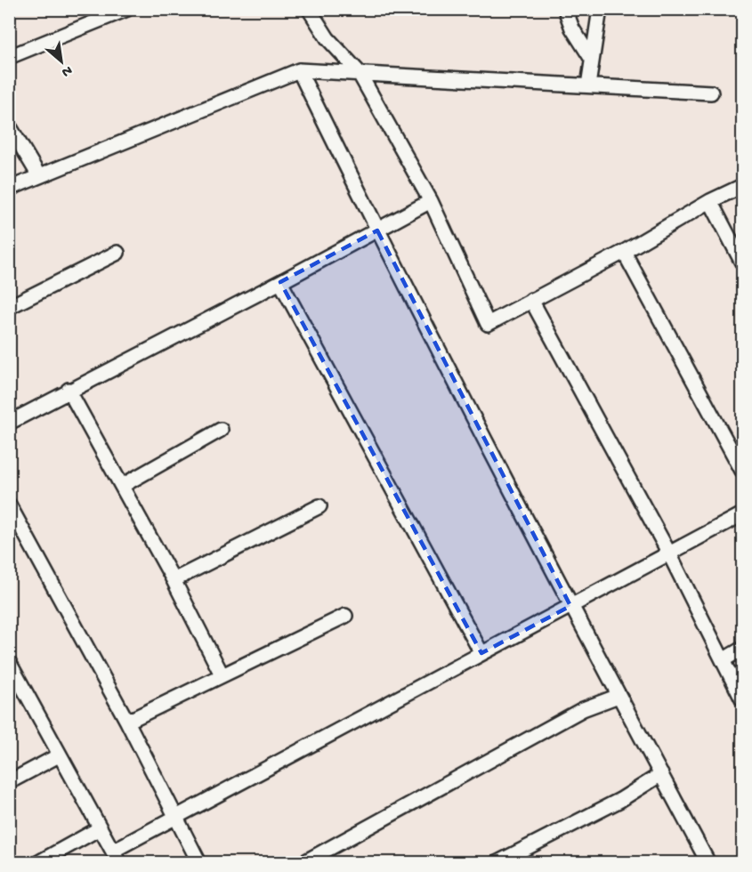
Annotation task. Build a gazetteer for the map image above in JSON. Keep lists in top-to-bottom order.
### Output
{
  "north": "bottom right"
}
